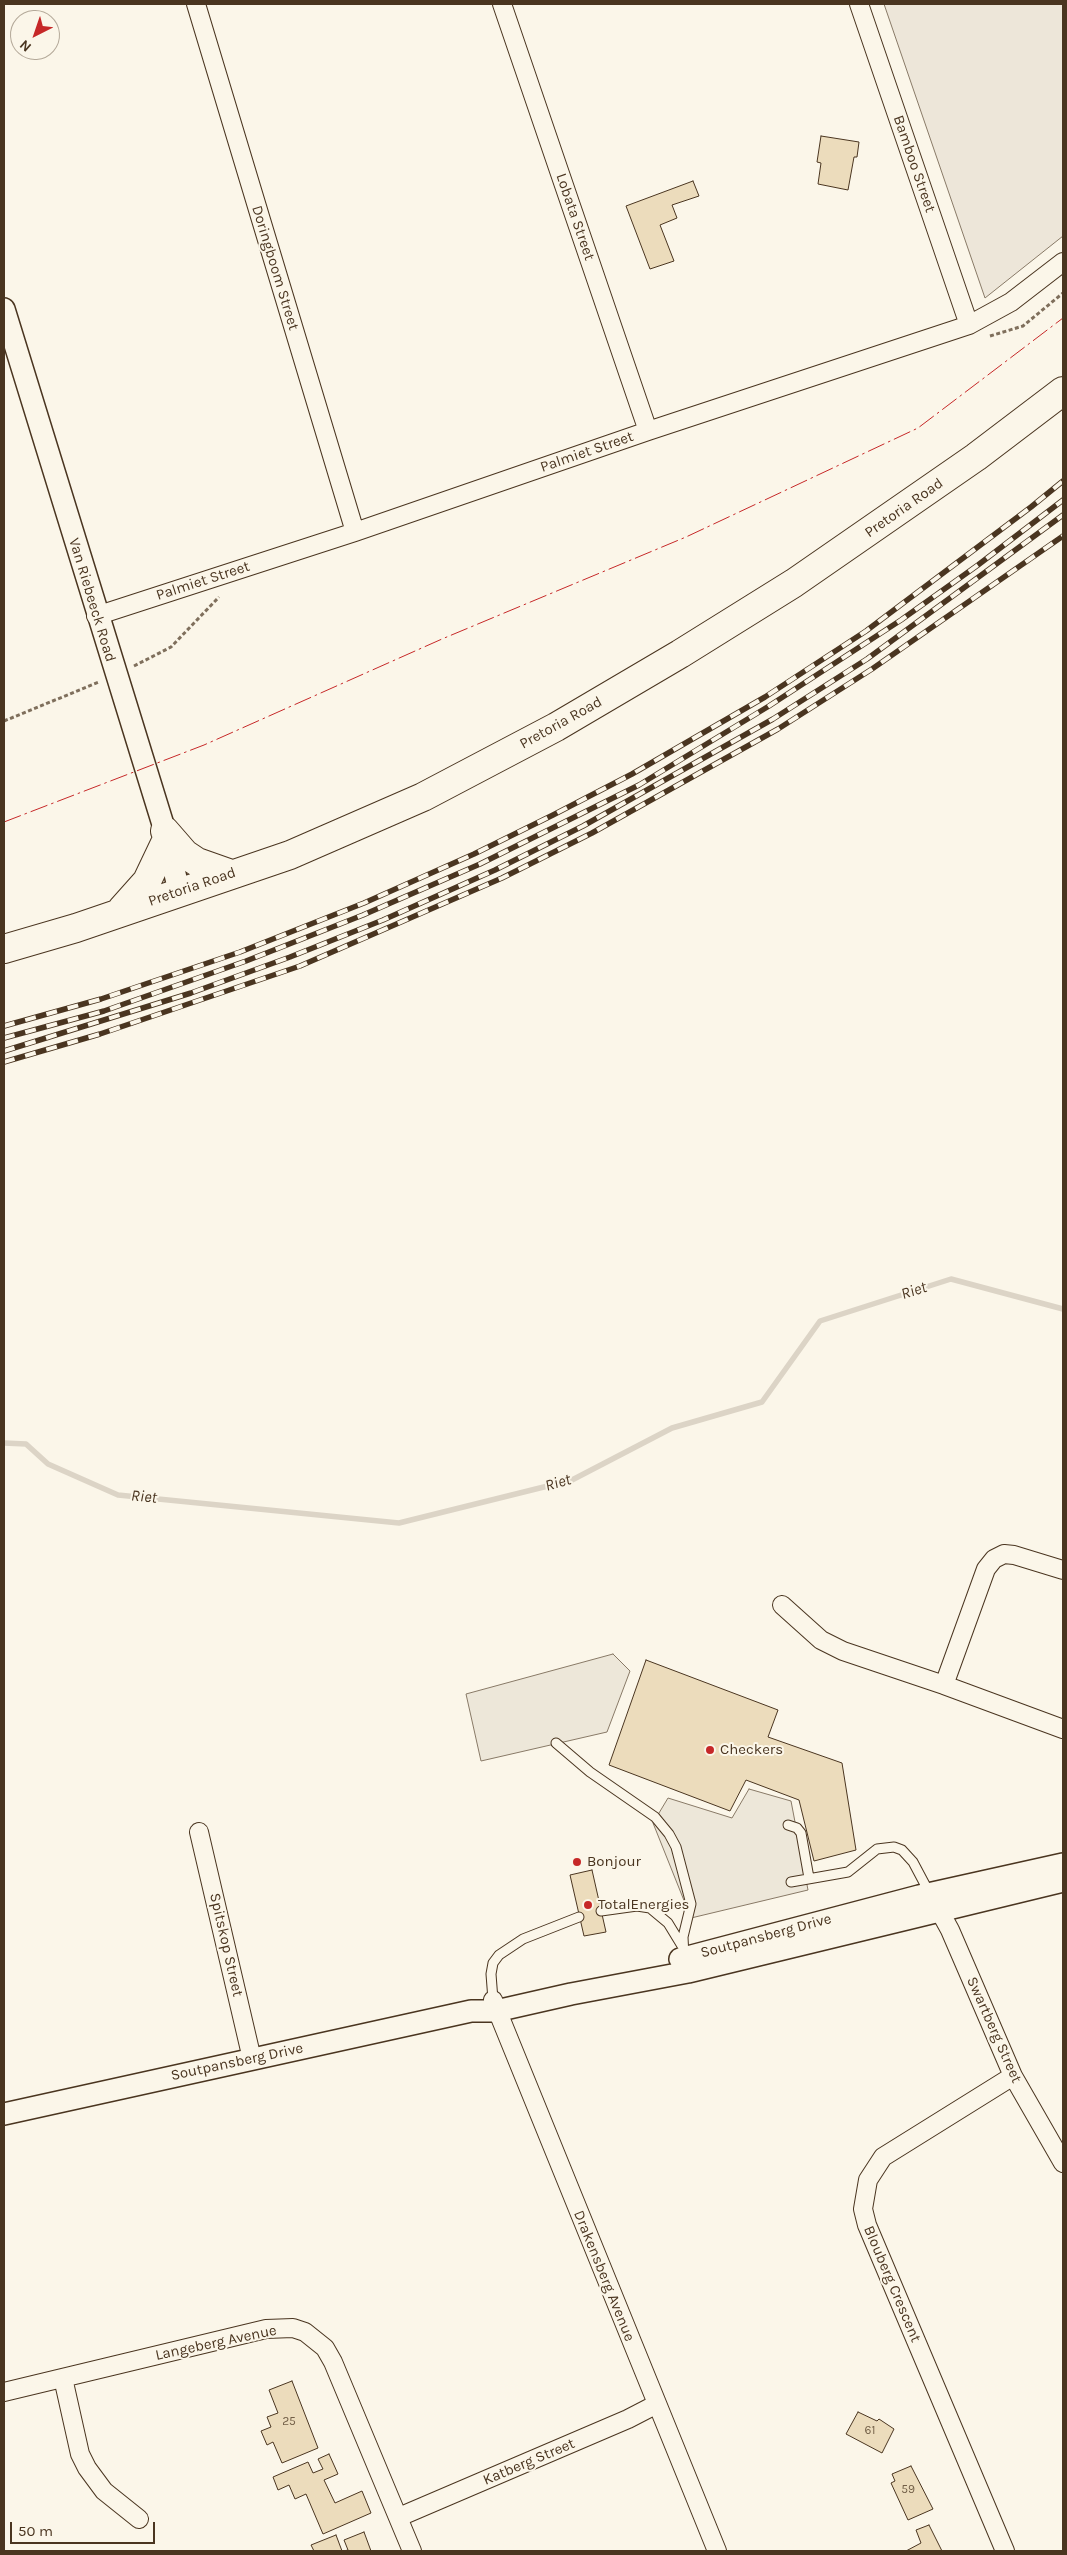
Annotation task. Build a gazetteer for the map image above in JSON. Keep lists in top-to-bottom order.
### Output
{
  "streets": {
    "main road": ["Pretoria Road"],
    "street": [
      "Bamboo Street",
      "Lobata Street",
      "Doringboom Street",
      "Palmiet Street",
      "Van Riebeeck Road",
      "Soutpansberg Drive",
      "Spitskop Street",
      "Swartberg Street",
      "Drakensberg Avenue",
      "Blouberg Crescent",
      "Langeberg Avenue",
      "Katberg Street"
    ]
  },
  "crossings": [
    ["Bamboo Street", "Palmiet Street"],
    ["Lobata Street", "Palmiet Street"],
    ["Doringboom Street", "Palmiet Street"],
    ["Palmiet Street", "Van Riebeeck Road"],
    ["Pretoria Road", "Van Riebeeck Road"],
    ["Soutpansberg Drive", "Spitskop Street"],
    ["Soutpansberg Drive", "Swartberg Street"],
    ["Soutpansberg Drive", "Drakensberg Avenue"],
    ["Swartberg Street", "Blouberg Crescent"],
    ["Drakensberg Avenue", "Katberg Street"],
    ["Langeberg Avenue", "Katberg Street"]
  ],
  "water": ["Riet"],
  "places": ["Checkers", "Bonjour", "TotalEnergies"],
  "house_numbers": ["25", "61", "59"],
  "scale_bar": "50 m",
  "north": "bottom left"
}
